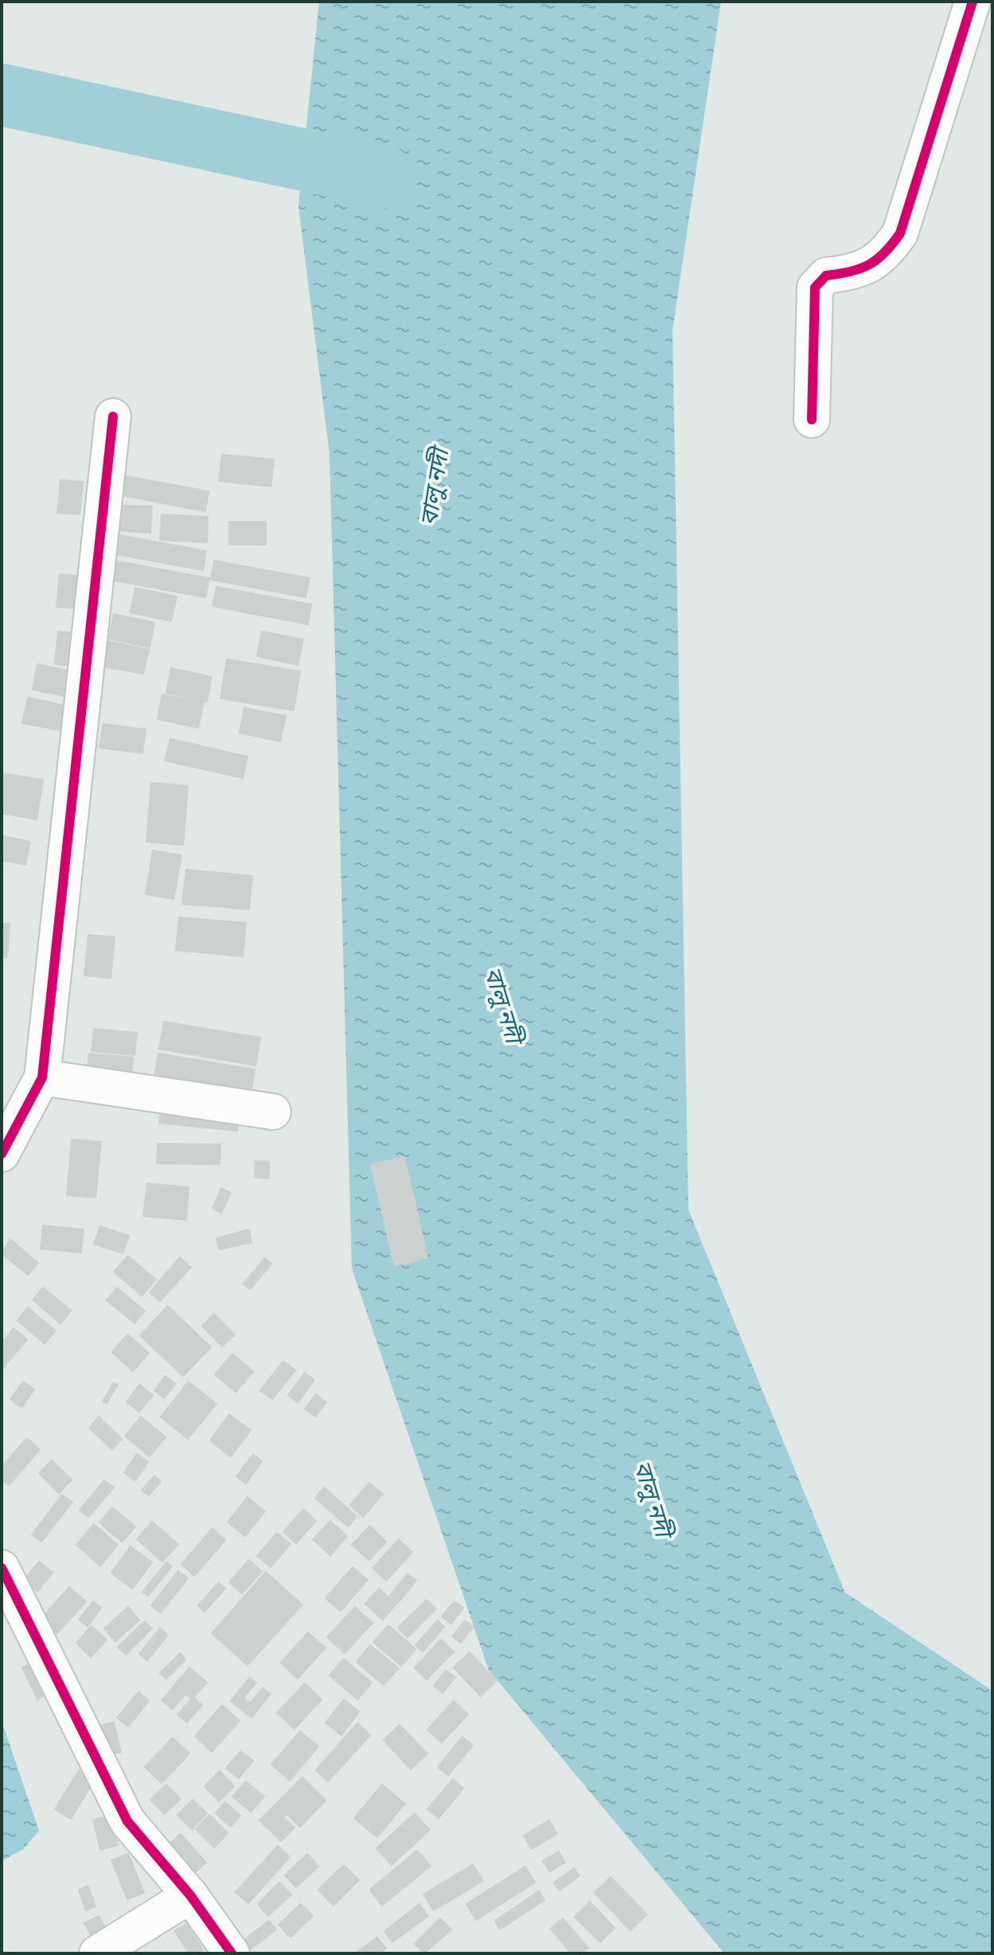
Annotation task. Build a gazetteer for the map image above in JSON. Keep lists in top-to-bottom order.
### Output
{
  "water": ["বালু নদী"]
}
